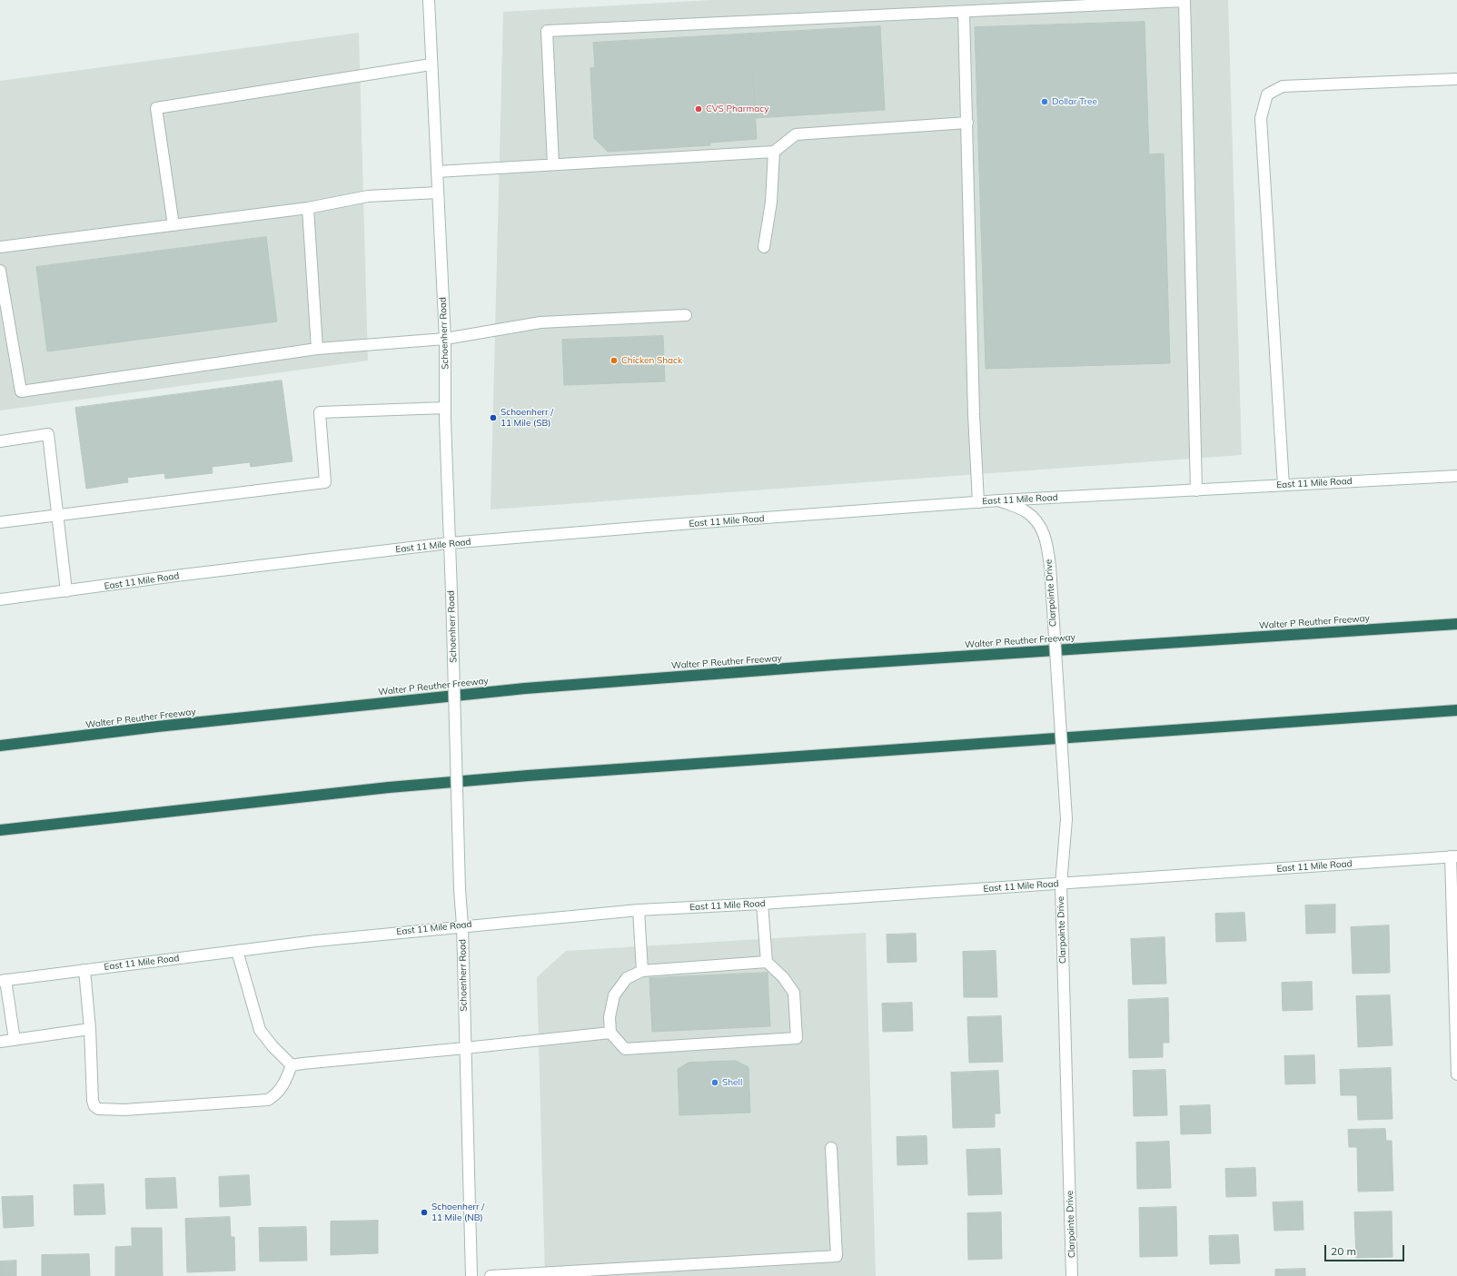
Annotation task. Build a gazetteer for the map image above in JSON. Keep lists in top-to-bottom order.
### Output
{
  "streets": {
    "highway": ["Walter P Reuther Freeway"],
    "main road": ["Schoenherr Road", "East 11 Mile Road", "Clarpointe Drive"]
  },
  "crossings": [
    ["Schoenherr Road", "East 11 Mile Road"],
    ["East 11 Mile Road", "Clarpointe Drive"]
  ],
  "places": [
    "Dollar Tree",
    "CVS Pharmacy",
    "Chicken Shack",
    "Schoenherr / 11 Mile (SB)",
    "Shell",
    "Schoenherr / 11 Mile (NB)"
  ],
  "scale_bar": "20 m"
}
